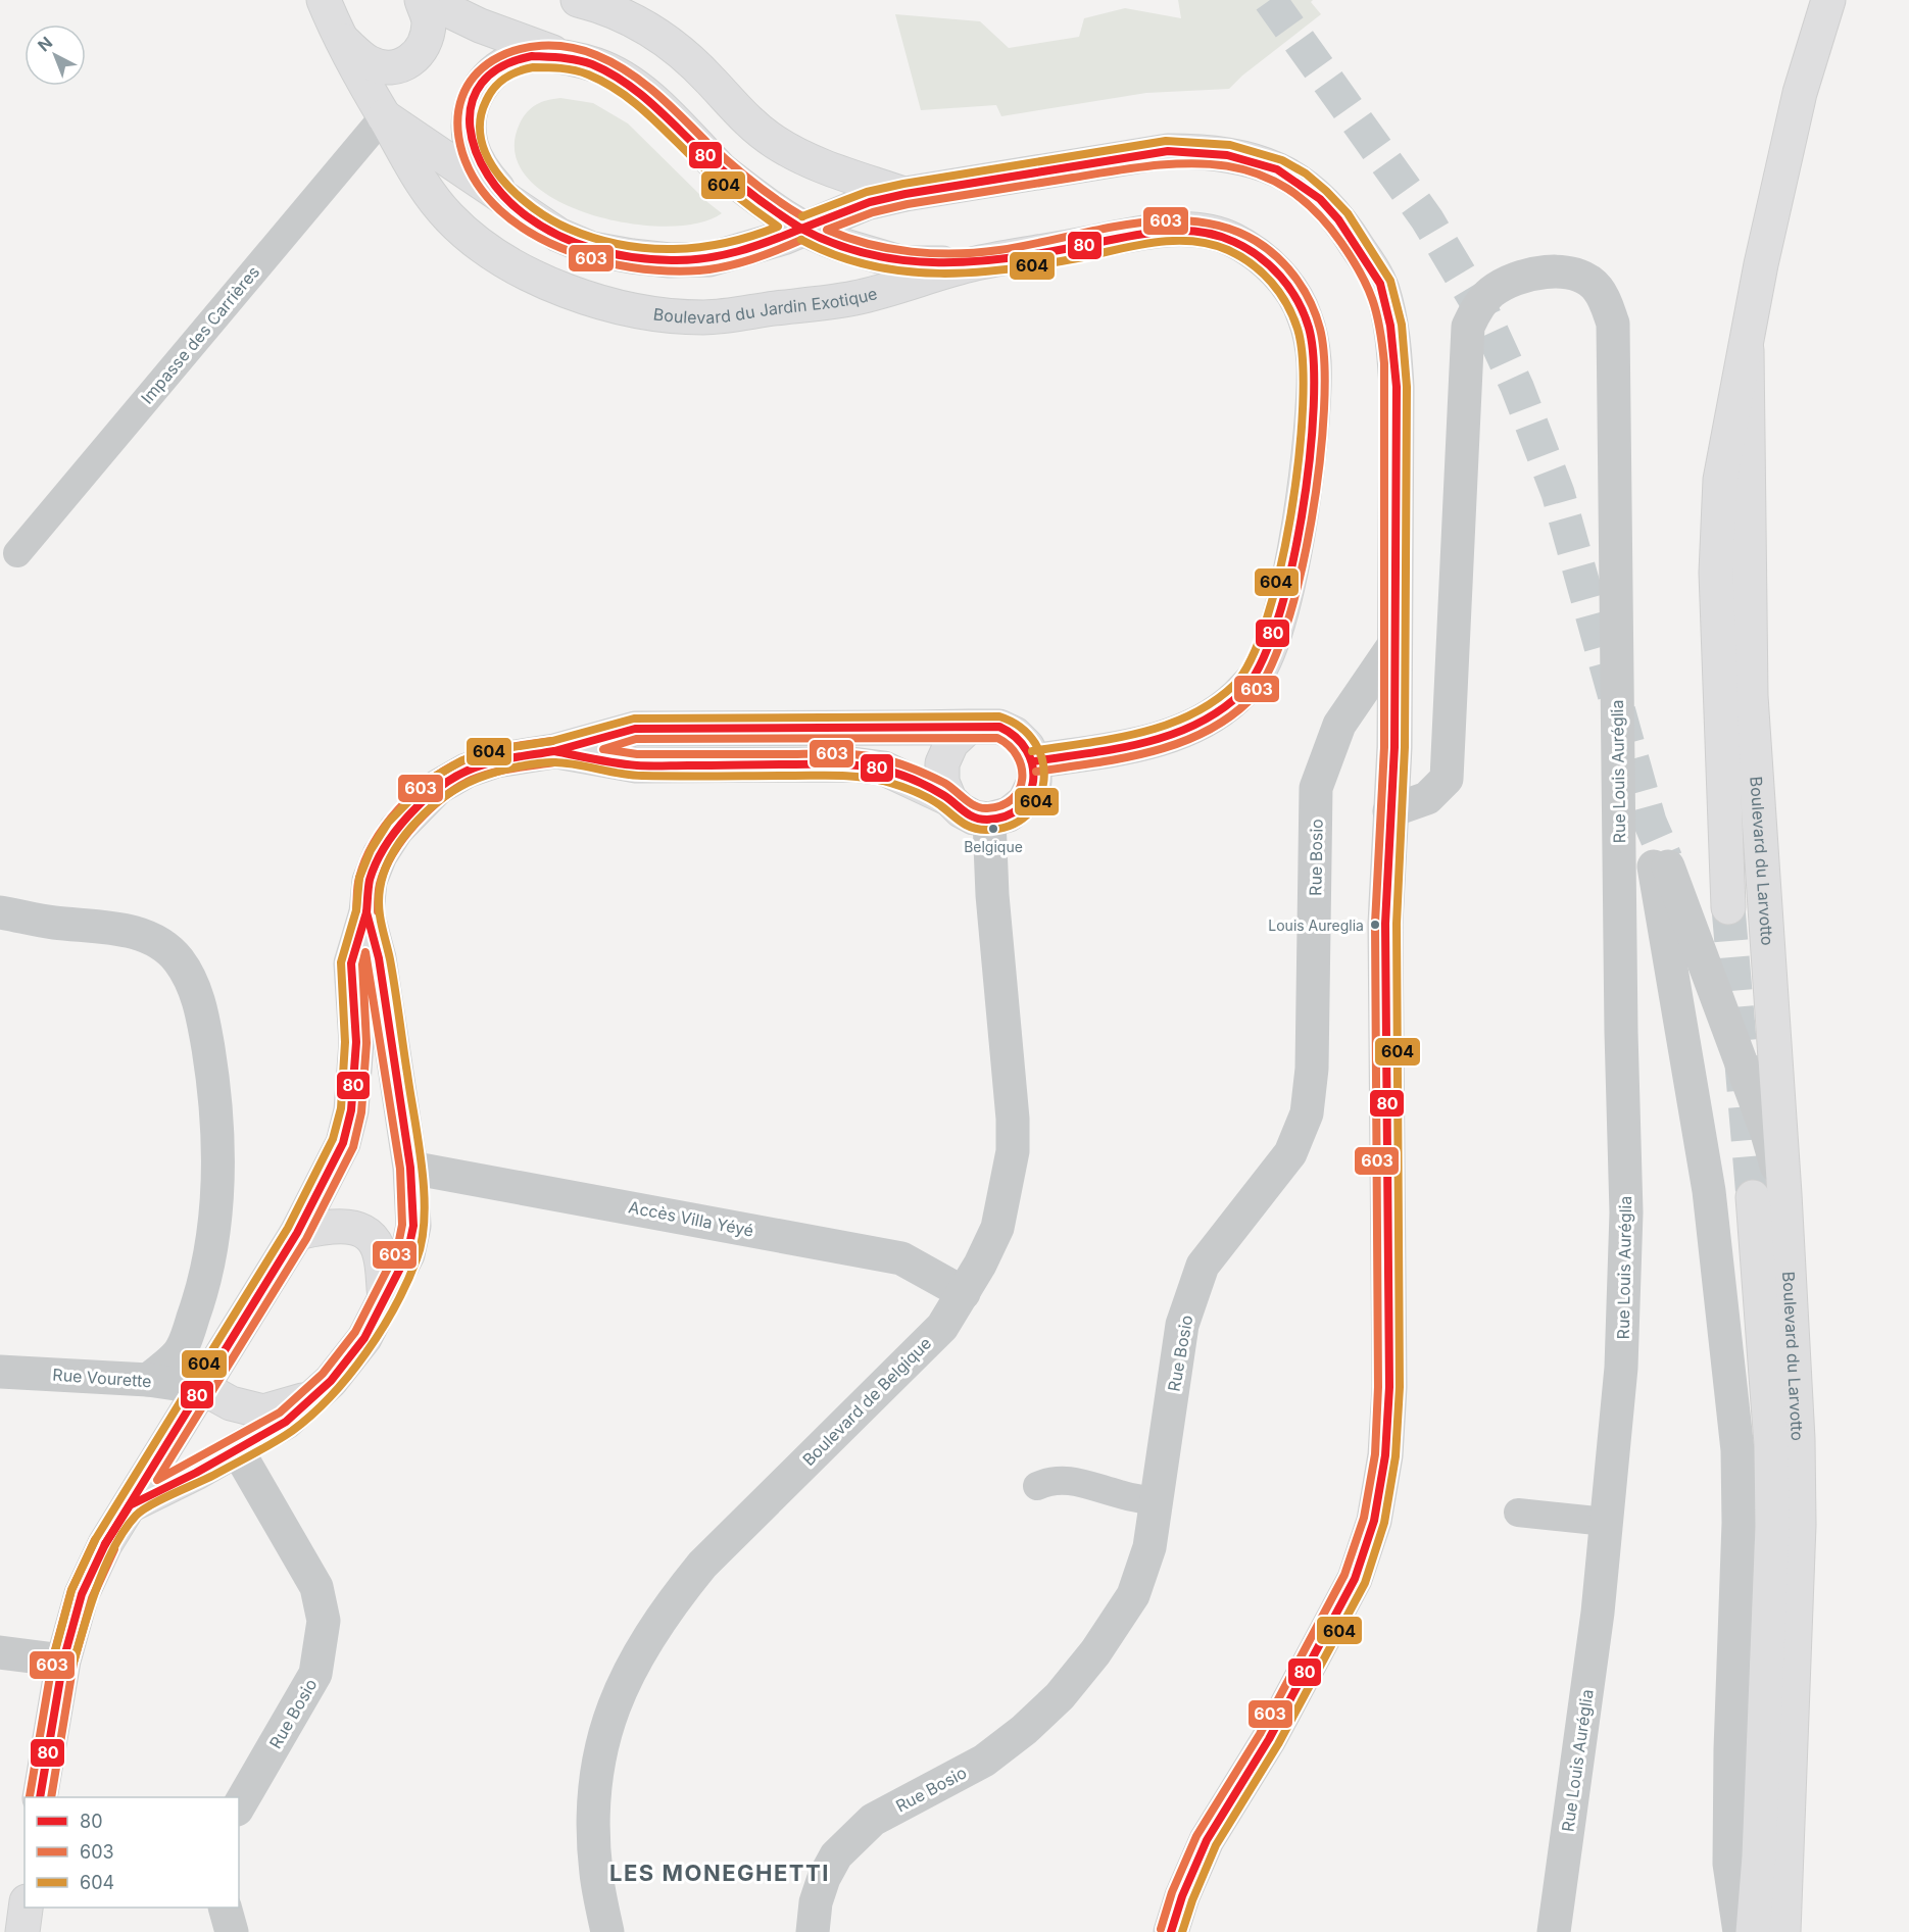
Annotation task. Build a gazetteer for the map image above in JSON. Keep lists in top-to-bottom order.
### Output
{
  "streets": {
    "main road": ["Boulevard du Jardin Exotique", "Boulevard du Larvotto"],
    "street": [
      "Rue Louis Auréglia",
      "Rue Bosio",
      "Accès Villa Yéyé",
      "Rue Vourette",
      "Boulevard de Belgique"
    ],
    "lane": ["Impasse des Carrières"]
  },
  "crossings": [
    ["Boulevard du Jardin Exotique", "Impasse des Carrières"],
    ["Boulevard du Jardin Exotique", "Boulevard de Belgique"],
    ["Accès Villa Yéyé", "Boulevard de Belgique"]
  ],
  "districts": ["LES MONEGHETTI"],
  "places": ["Belgique", "Louis Aureglia"],
  "lines": ["transit line 603", "transit line 80", "transit line 604"],
  "legend": ["80", "603", "604"],
  "north": "top left"
}
